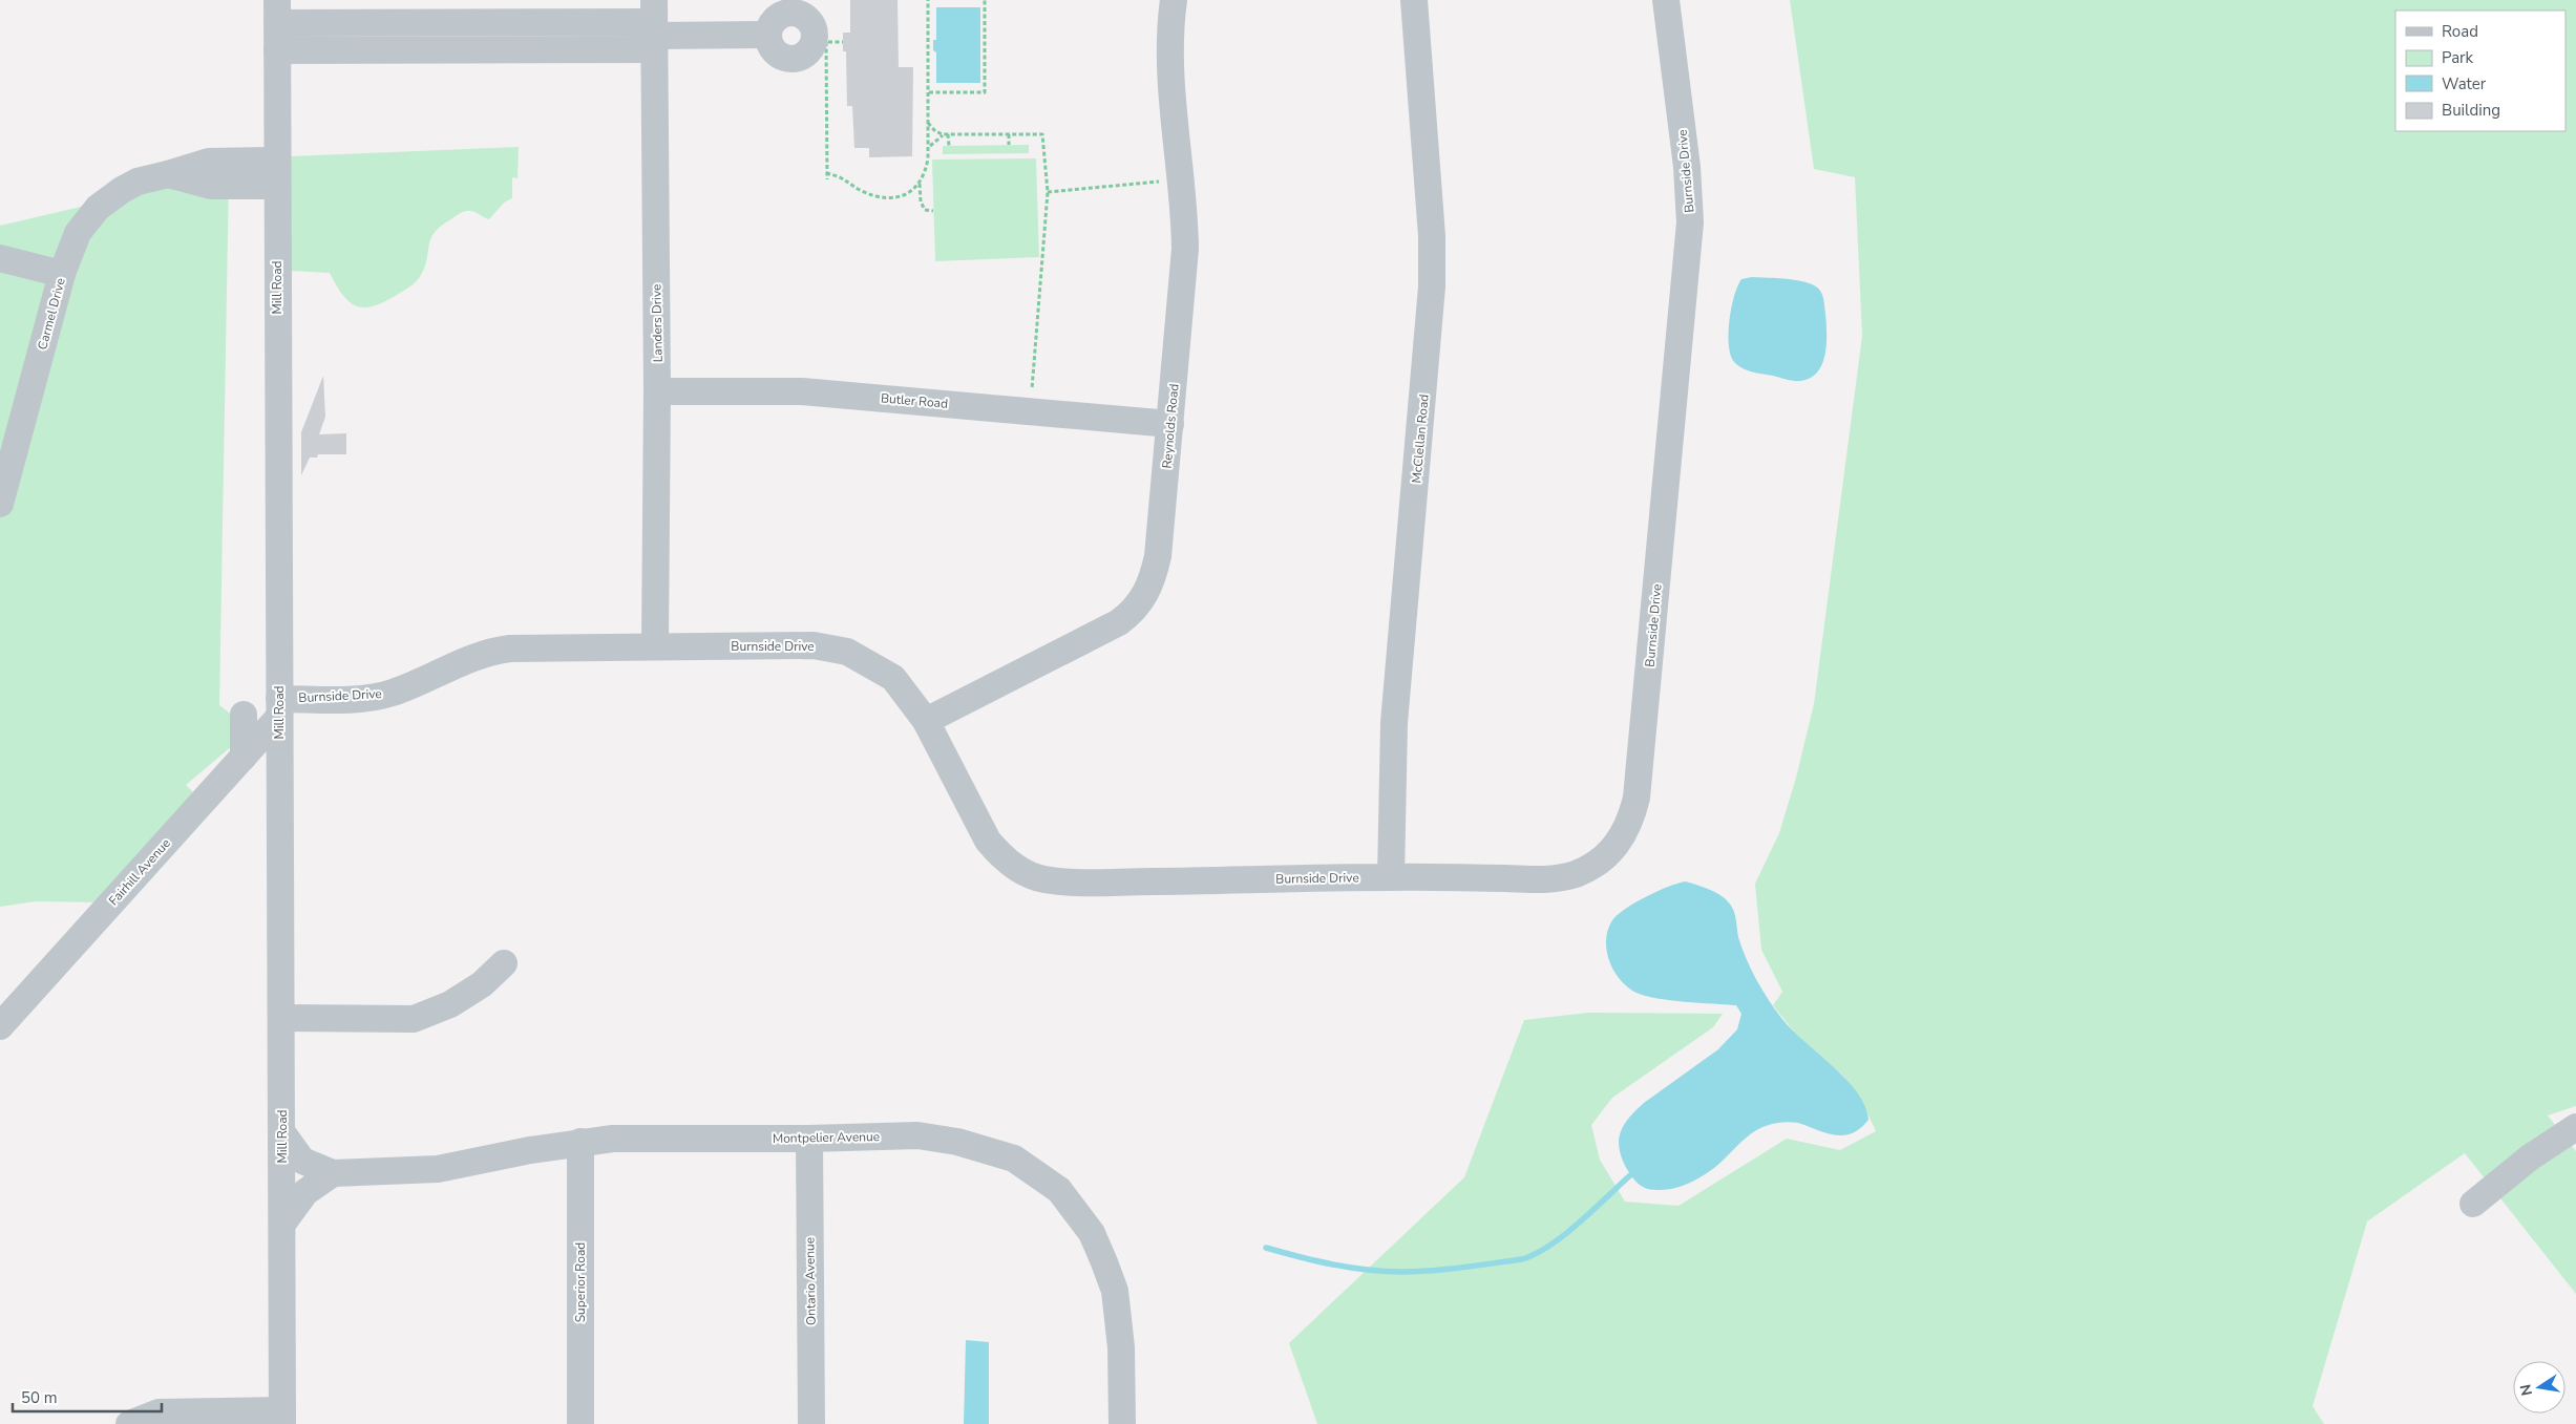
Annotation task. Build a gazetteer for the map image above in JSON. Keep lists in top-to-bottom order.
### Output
{
  "streets": {
    "street": [
      "Burnside Drive",
      "Mill Road",
      "Carmel Drive",
      "Landers Drive",
      "Butler Road",
      "Reynolds Road",
      "McClellan Road",
      "Fairhill Avenue",
      "Montpelier Avenue",
      "Ontario Avenue",
      "Superior Road"
    ]
  },
  "crossings": [
    ["Burnside Drive", "Mill Road"],
    ["Burnside Drive", "Landers Drive"],
    ["Burnside Drive", "Reynolds Road"],
    ["Burnside Drive", "McClellan Road"],
    ["Burnside Drive", "Fairhill Avenue"],
    ["Mill Road", "Carmel Drive"],
    ["Mill Road", "Fairhill Avenue"],
    ["Mill Road", "Montpelier Avenue"],
    ["Landers Drive", "Butler Road"],
    ["Butler Road", "Reynolds Road"],
    ["Montpelier Avenue", "Ontario Avenue"],
    ["Montpelier Avenue", "Superior Road"]
  ],
  "legend": [
    "Road",
    "Park",
    "Water",
    "Building"
  ],
  "scale_bar": "50 m",
  "north": "left"
}
